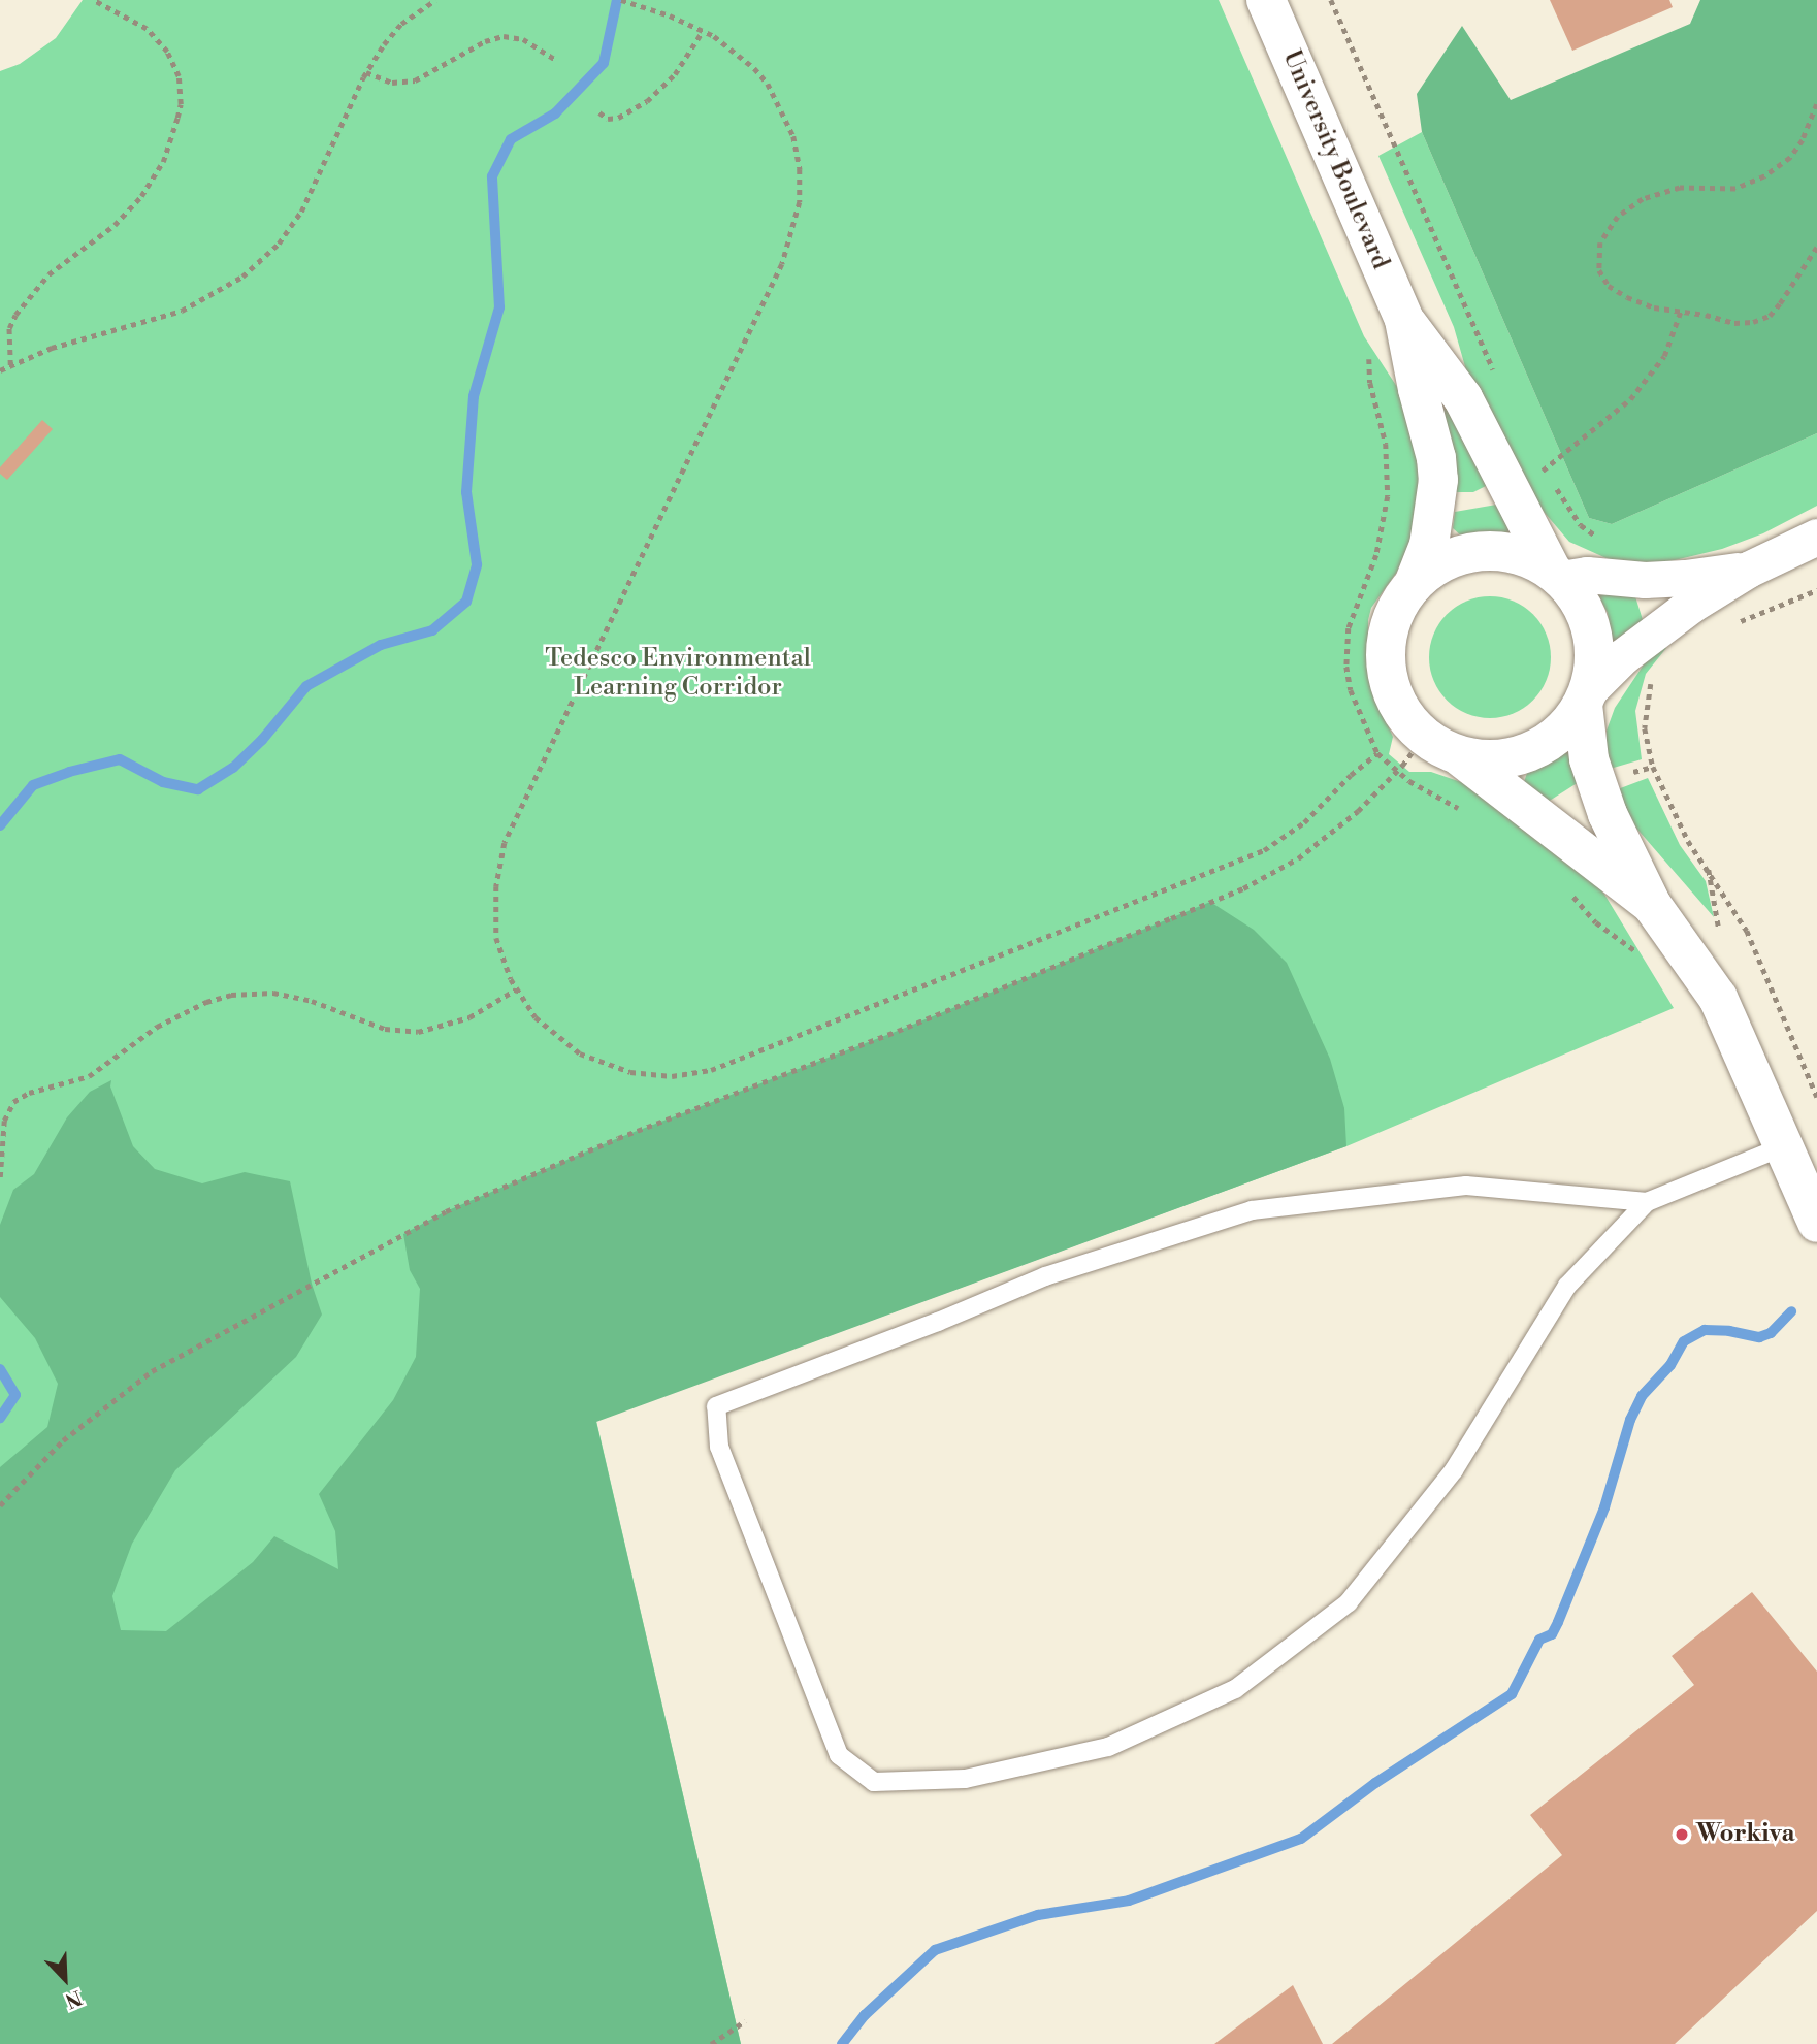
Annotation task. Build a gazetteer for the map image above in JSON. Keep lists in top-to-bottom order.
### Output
{
  "streets": {
    "street": ["University Boulevard"]
  },
  "parks": ["Tedesco Environmental Learning Corridor"],
  "places": ["Workiva"],
  "north": "bottom right"
}
